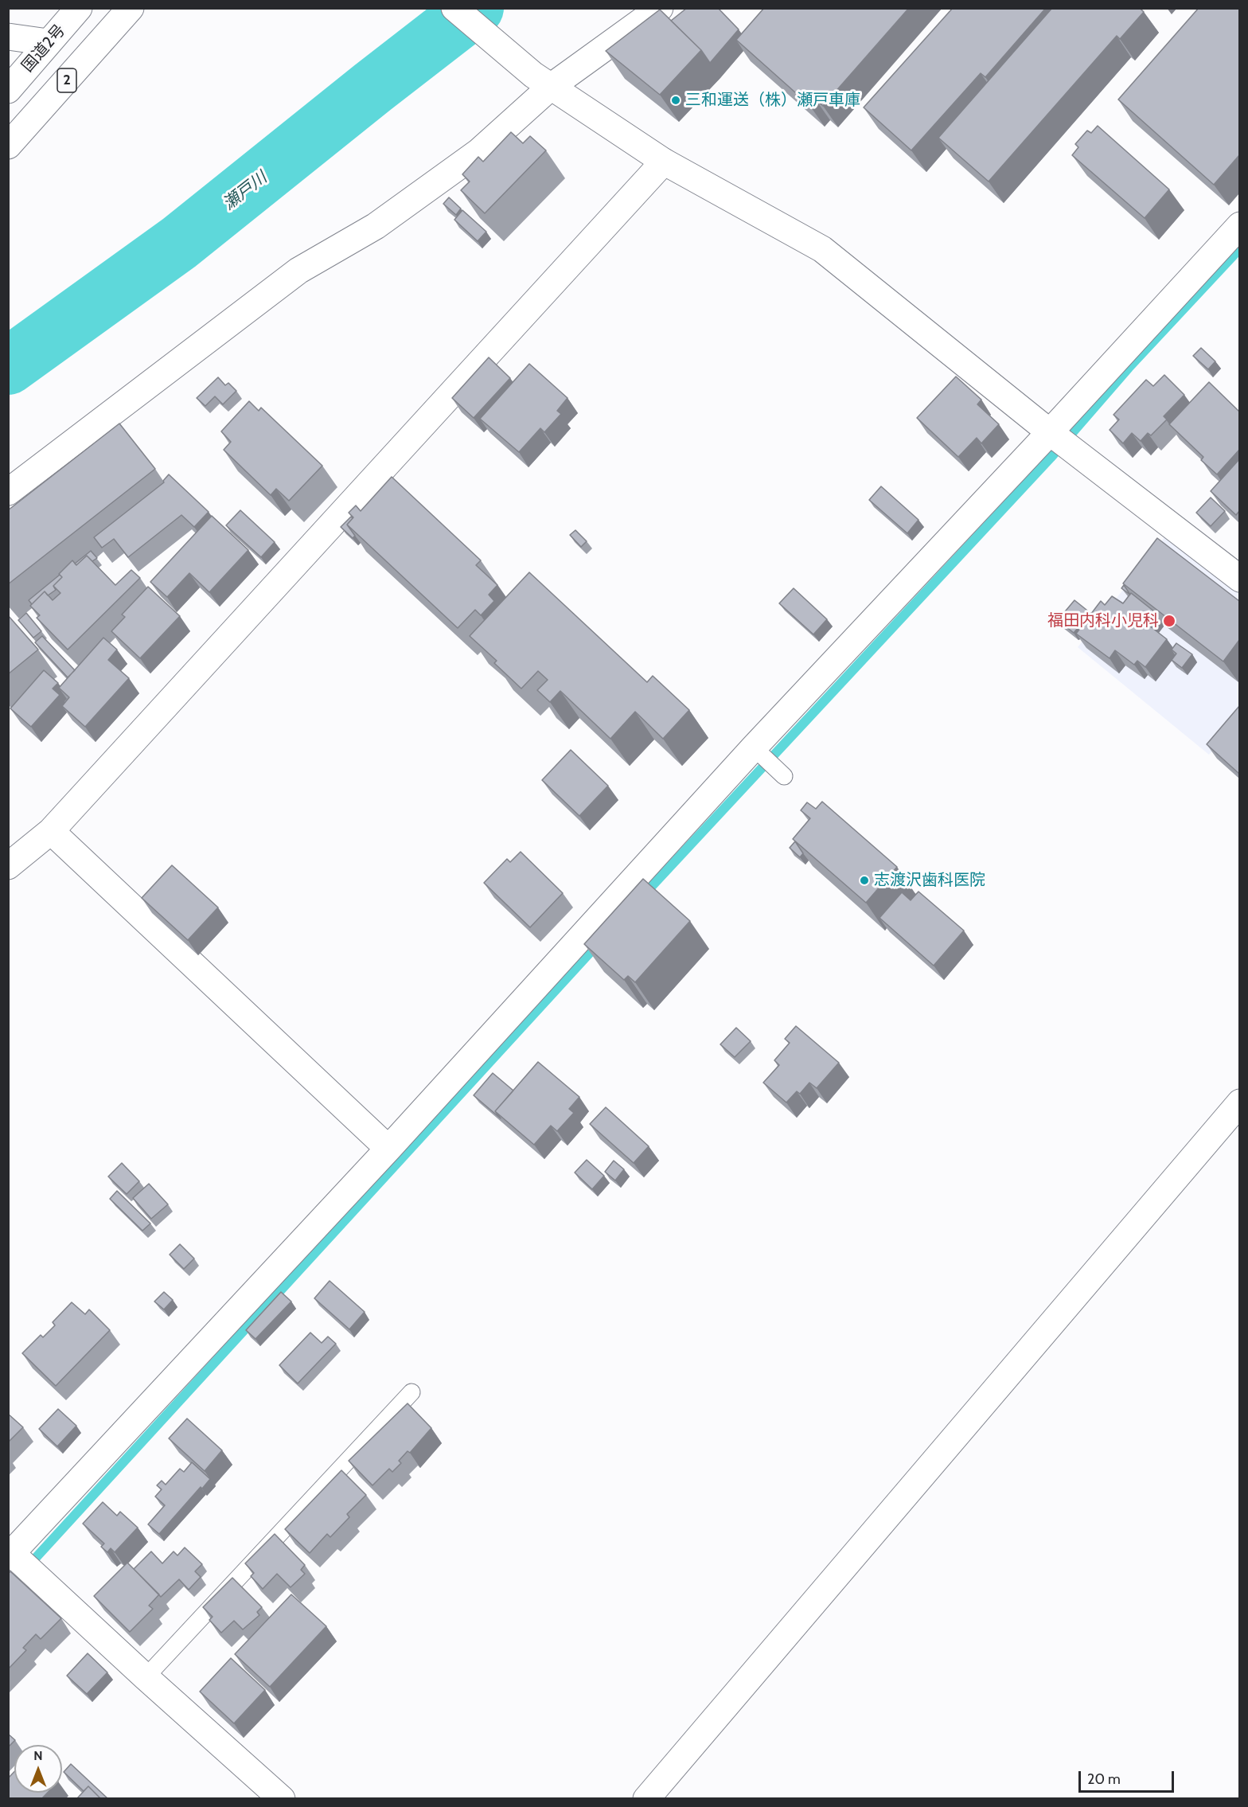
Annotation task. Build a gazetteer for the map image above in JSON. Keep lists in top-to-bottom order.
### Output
{
  "streets": {
    "main road": ["国道2号", "2"]
  },
  "water": ["瀬戸川"],
  "places": ["三和運送（株）瀬戸車庫", "福田内科小児科", "志渡沢歯科医院"],
  "scale_bar": "20 m",
  "north": "top"
}
